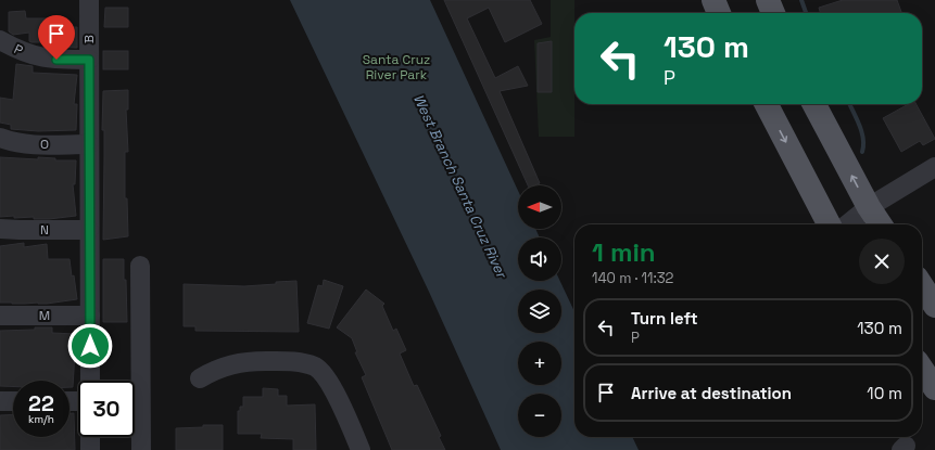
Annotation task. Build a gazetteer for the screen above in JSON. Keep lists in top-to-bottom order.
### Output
{
  "streets": {
    "street": [
      "B",
      "P",
      "O",
      "N",
      "M"
    ]
  },
  "crossings": [
    ["B", "P"],
    ["B", "O"],
    ["B", "N"],
    ["B", "M"]
  ],
  "water": ["West Branch Santa Cruz River"],
  "parks": ["Santa Cruz River Park"],
  "north": "left",
  "page": {
    "turn": ["130 m", "P"],
    "map_buttons": ["+", "−"],
    "heading": ["1 min", "140 m · 11:32"],
    "list": [
      {
        "name": "Turn left",
        "note": "P",
        "value": "130 m"
      },
      {
        "name": "Arrive at destination",
        "value": "10 m"
      }
    ],
    "speed": "22 km/h",
    "limit": "30"
  }
}
